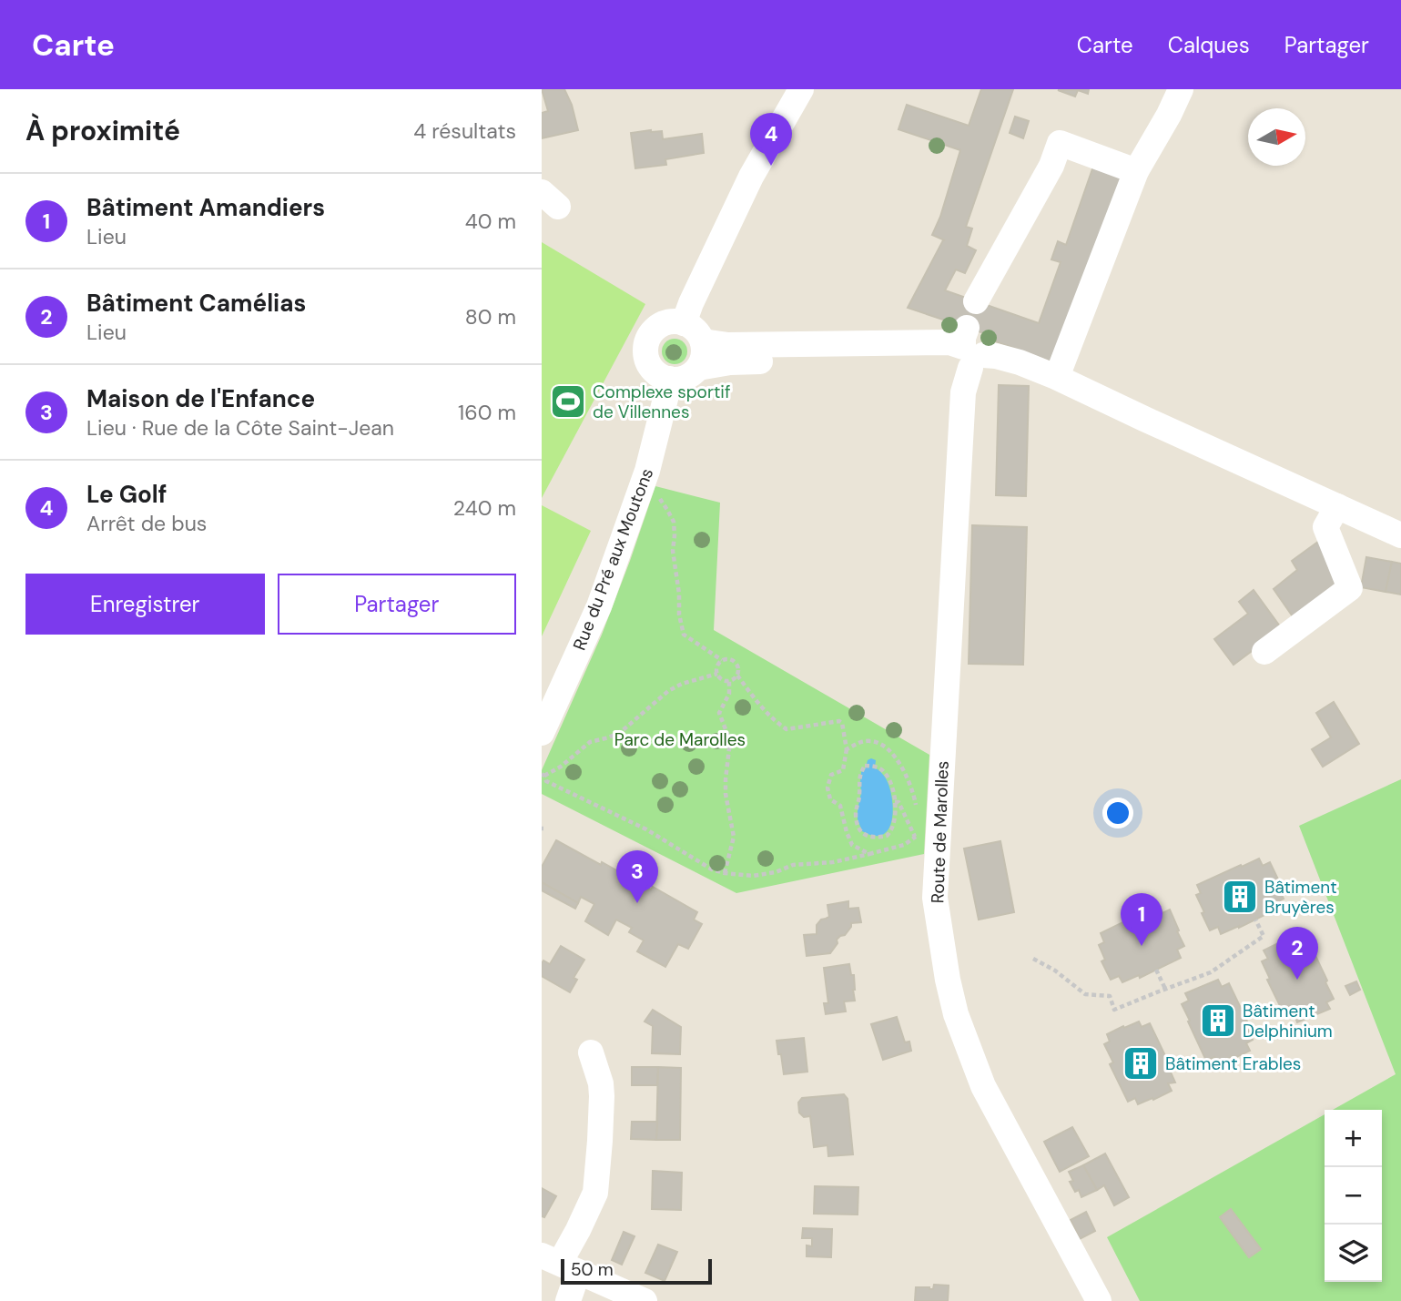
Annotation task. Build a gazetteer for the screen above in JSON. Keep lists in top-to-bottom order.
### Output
{
  "streets": {
    "street": ["Rue du Pré aux Moutons", "Route de Marolles"]
  },
  "parks": ["Parc de Marolles"],
  "places": {
    "sports": ["Complexe sportif de Villennes"],
    "building": ["Bâtiment Bruyères", "Bâtiment Delphinium", "Bâtiment Erables"]
  },
  "scale_bar": "50 m",
  "north": "right",
  "page": {
    "header": "Carte",
    "nav": ["Carte", "Calques", "Partager"],
    "heading": ["À proximité", "4 résultats"],
    "pins": [
      "4",
      "3",
      "1",
      "2"
    ],
    "list": [
      {
        "mark": "1",
        "name": "Bâtiment Amandiers",
        "note": "Lieu",
        "value": "40 m"
      },
      {
        "mark": "2",
        "name": "Bâtiment Camélias",
        "note": "Lieu",
        "value": "80 m"
      },
      {
        "mark": "3",
        "name": "Maison de l'Enfance",
        "note": "Lieu · Rue de la Côte Saint-Jean",
        "value": "160 m"
      },
      {
        "mark": "4",
        "name": "Le Golf",
        "note": "Arrêt de bus",
        "value": "240 m"
      }
    ],
    "buttons": ["Enregistrer", "Partager"],
    "map_buttons": ["+", "−"],
    "scale": "50 m"
  }
}
